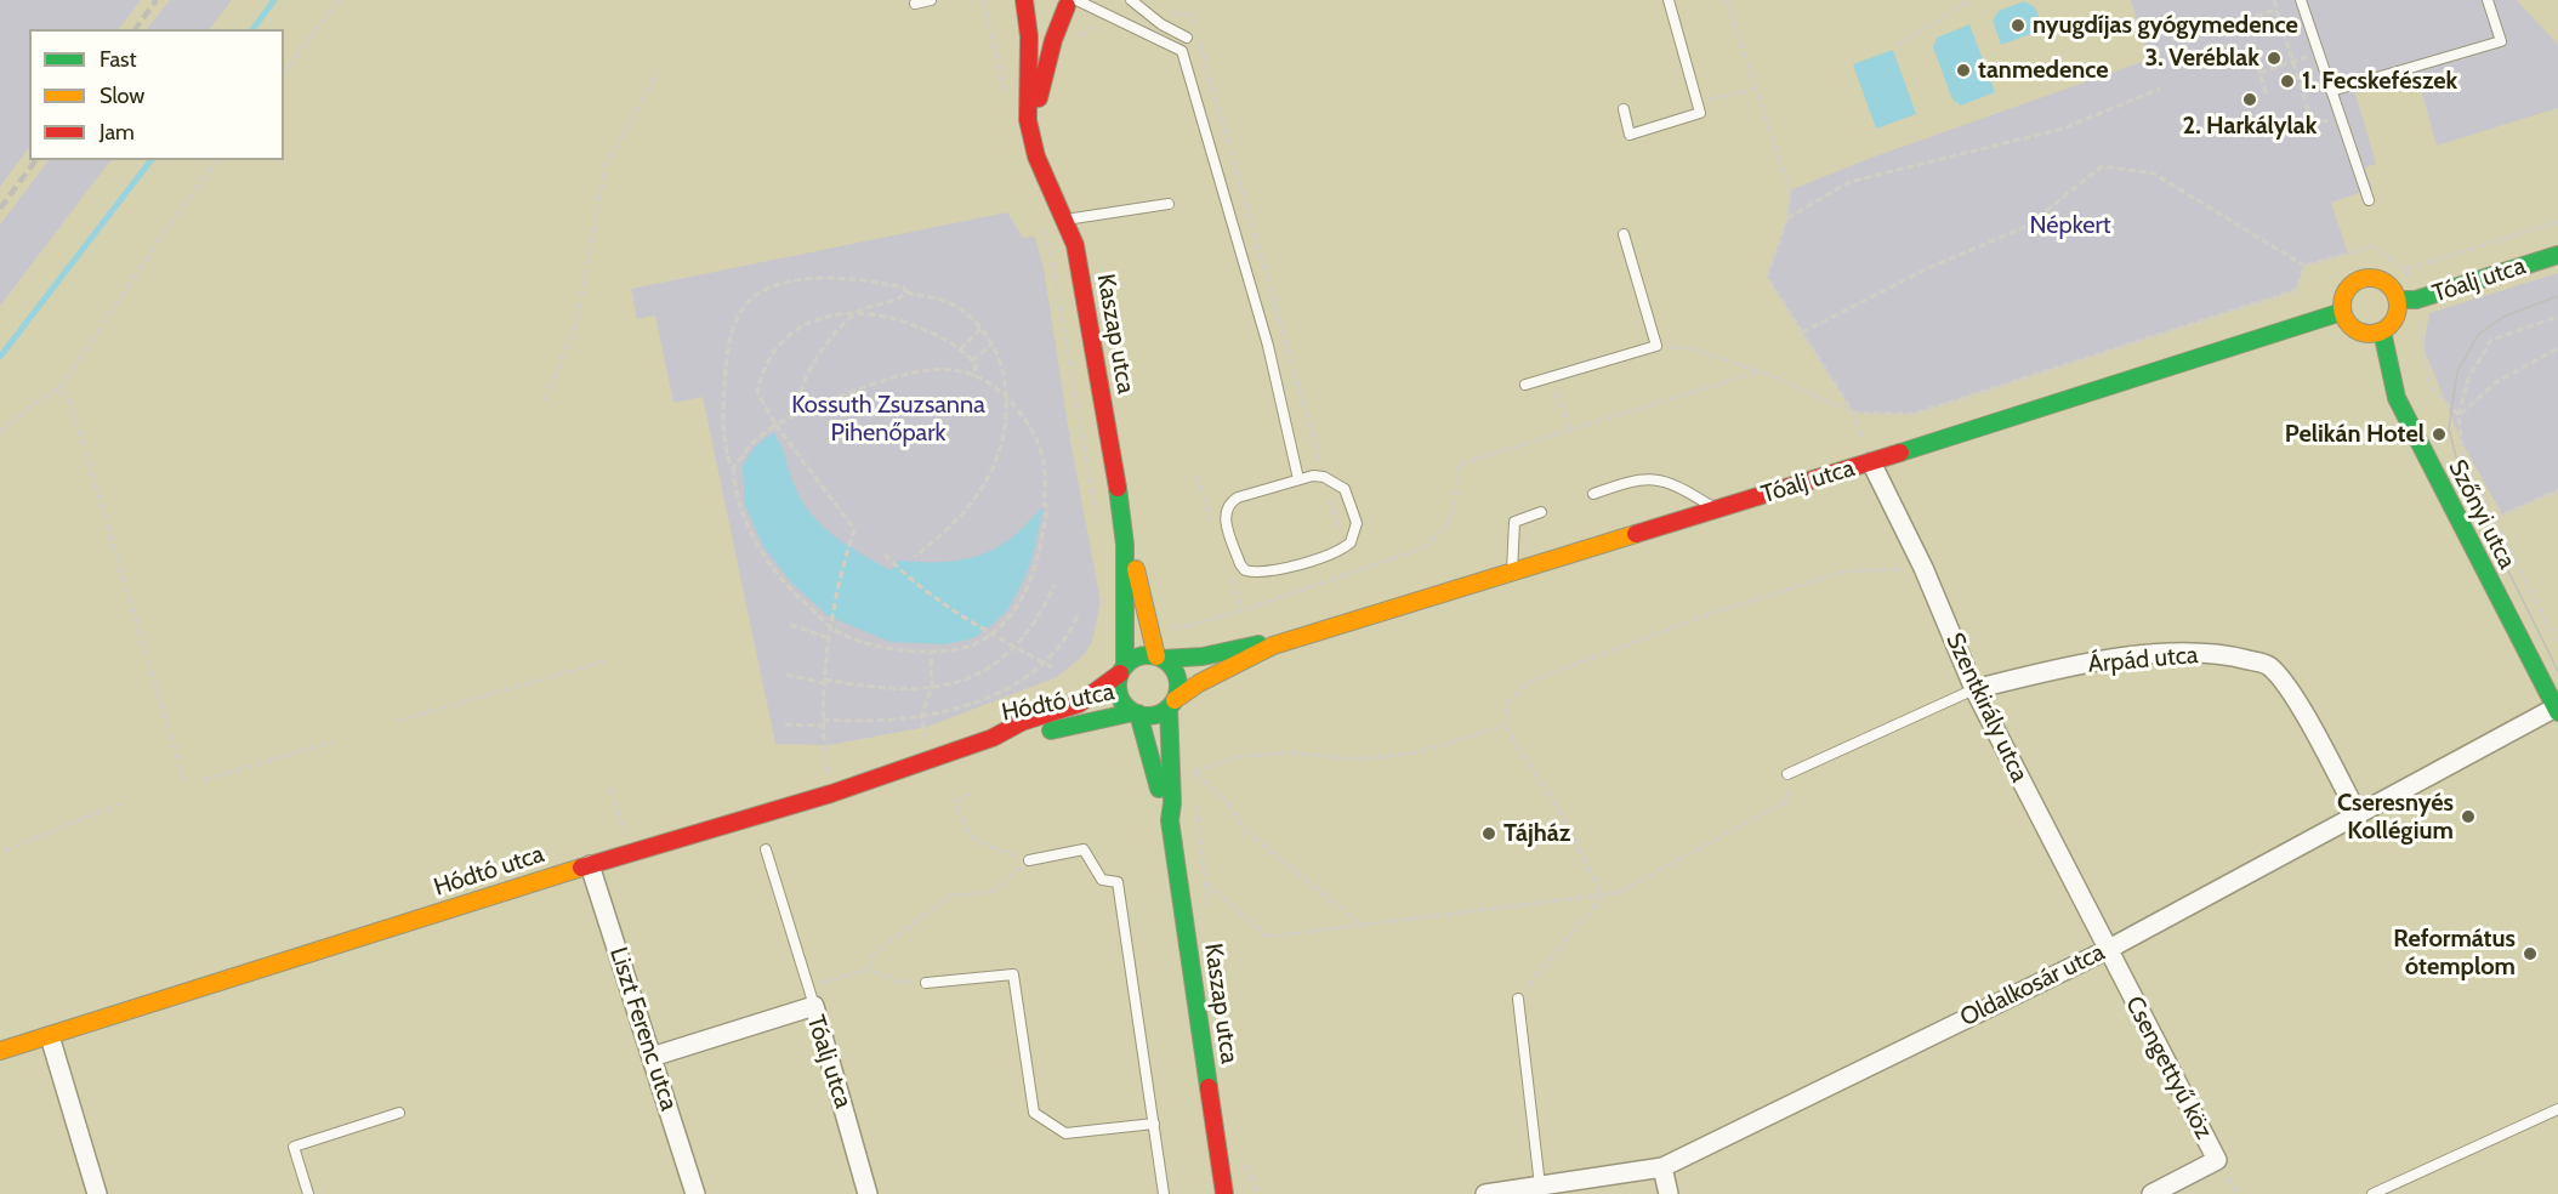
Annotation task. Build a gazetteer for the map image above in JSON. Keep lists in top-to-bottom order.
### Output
{
  "streets": {
    "street": [
      "Tóalj utca",
      "Kaszap utca",
      "Szőnyi utca",
      "Árpád utca",
      "Hódtó utca",
      "Szentkirály utca",
      "Oldalkosár utca",
      "Liszt Ferenc utca",
      "Csengettyű köz"
    ]
  },
  "crossings": [
    ["Tóalj utca", "Kaszap utca"],
    ["Tóalj utca", "Szőnyi utca"],
    ["Tóalj utca", "Hódtó utca"],
    ["Tóalj utca", "Szentkirály utca"],
    ["Tóalj utca", "Liszt Ferenc utca"],
    ["Kaszap utca", "Hódtó utca"],
    ["Szőnyi utca", "Oldalkosár utca"],
    ["Árpád utca", "Szentkirály utca"],
    ["Árpád utca", "Oldalkosár utca"],
    ["Hódtó utca", "Liszt Ferenc utca"],
    ["Szentkirály utca", "Oldalkosár utca"],
    ["Szentkirály utca", "Csengettyű köz"],
    ["Oldalkosár utca", "Csengettyű köz"]
  ],
  "parks": ["Népkert", "Kossuth Zsuzsanna Pihenőpark"],
  "places": [
    "nyugdíjas gyógymedence",
    "3. Veréblak",
    "tanmedence",
    "1. Fecskefészek",
    "2. Harkálylak",
    "Pelikán Hotel",
    "Cseresnyés Kollégium",
    "Tájház",
    "Református ótemplom"
  ],
  "legend": ["Fast", "Slow", "Jam"]
}
